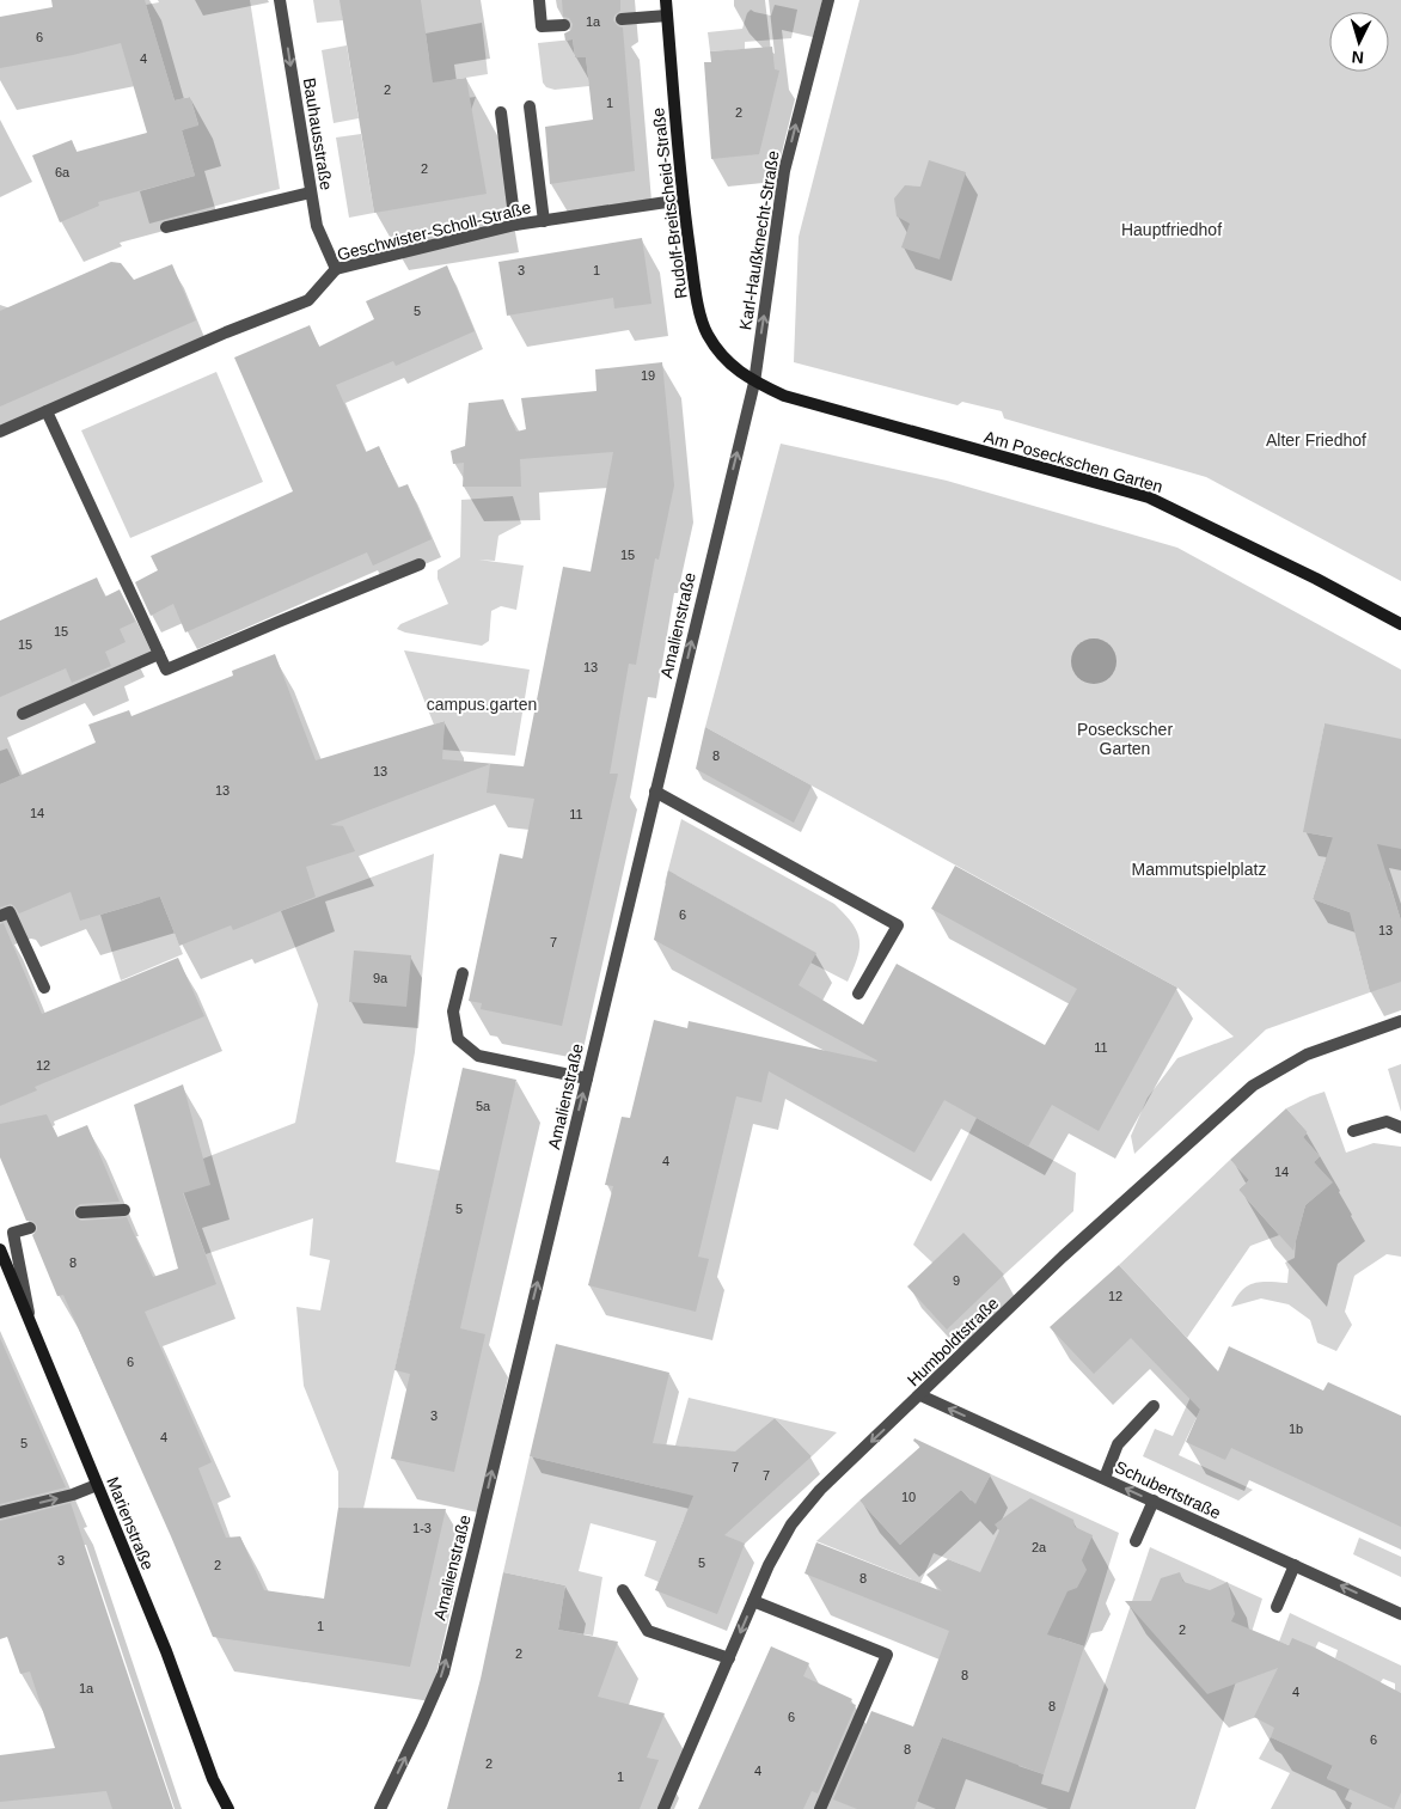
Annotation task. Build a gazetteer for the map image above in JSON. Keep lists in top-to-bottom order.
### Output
{
  "streets": {
    "street": [
      "Bauhausstraße",
      "Rudolf-Breitscheid-Straße",
      "Geschwister-Scholl-Straße",
      "Karl-Haußknecht-Straße",
      "Am Poseckschen Garten",
      "Amalienstraße",
      "Humboldtstraße",
      "Schubertstraße",
      "Marienstraße"
    ]
  },
  "crossings": [
    ["Bauhausstraße", "Geschwister-Scholl-Straße"],
    ["Rudolf-Breitscheid-Straße", "Geschwister-Scholl-Straße"],
    ["Rudolf-Breitscheid-Straße", "Karl-Haußknecht-Straße"],
    ["Rudolf-Breitscheid-Straße", "Am Poseckschen Garten"],
    ["Rudolf-Breitscheid-Straße", "Amalienstraße"],
    ["Karl-Haußknecht-Straße", "Am Poseckschen Garten"],
    ["Karl-Haußknecht-Straße", "Amalienstraße"],
    ["Am Poseckschen Garten", "Amalienstraße"],
    ["Humboldtstraße", "Schubertstraße"]
  ],
  "one_way": [
    "Bauhausstraße",
    "Karl-Haußknecht-Straße",
    "Amalienstraße",
    "Schubertstraße"
  ],
  "parks": [
    "Hauptfriedhof",
    "Alter Friedhof",
    "campus.garten",
    "Poseckscher Garten",
    "Mammutspielplatz"
  ],
  "house_numbers": [
    "1a",
    "6",
    "4",
    "2",
    "1",
    "2",
    "2",
    "6a",
    "3",
    "1",
    "5",
    "19",
    "15",
    "15",
    "15",
    "13",
    "8",
    "13",
    "13",
    "14",
    "11",
    "6",
    "13",
    "7",
    "9a",
    "11",
    "12",
    "5a",
    "4",
    "14",
    "5",
    "8",
    "9",
    "12",
    "6",
    "3",
    "1b",
    "4",
    "5",
    "7",
    "7",
    "10",
    "1-3",
    "2a",
    "3",
    "5",
    "2",
    "8",
    "1",
    "2",
    "2",
    "8",
    "1a",
    "4",
    "8",
    "6",
    "6",
    "8",
    "2",
    "4",
    "1"
  ],
  "north": "bottom"
}
